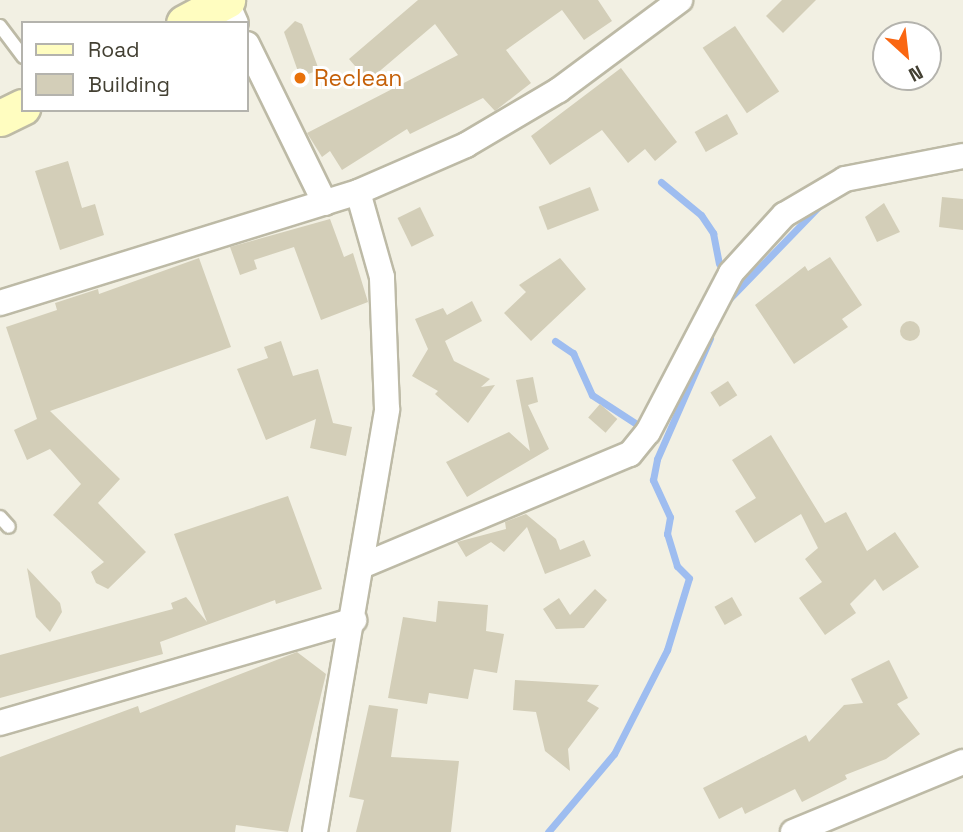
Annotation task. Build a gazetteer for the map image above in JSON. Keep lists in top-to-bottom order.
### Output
{
  "places": ["Reclean"],
  "legend": ["Road", "Building"],
  "north": "bottom right"
}
